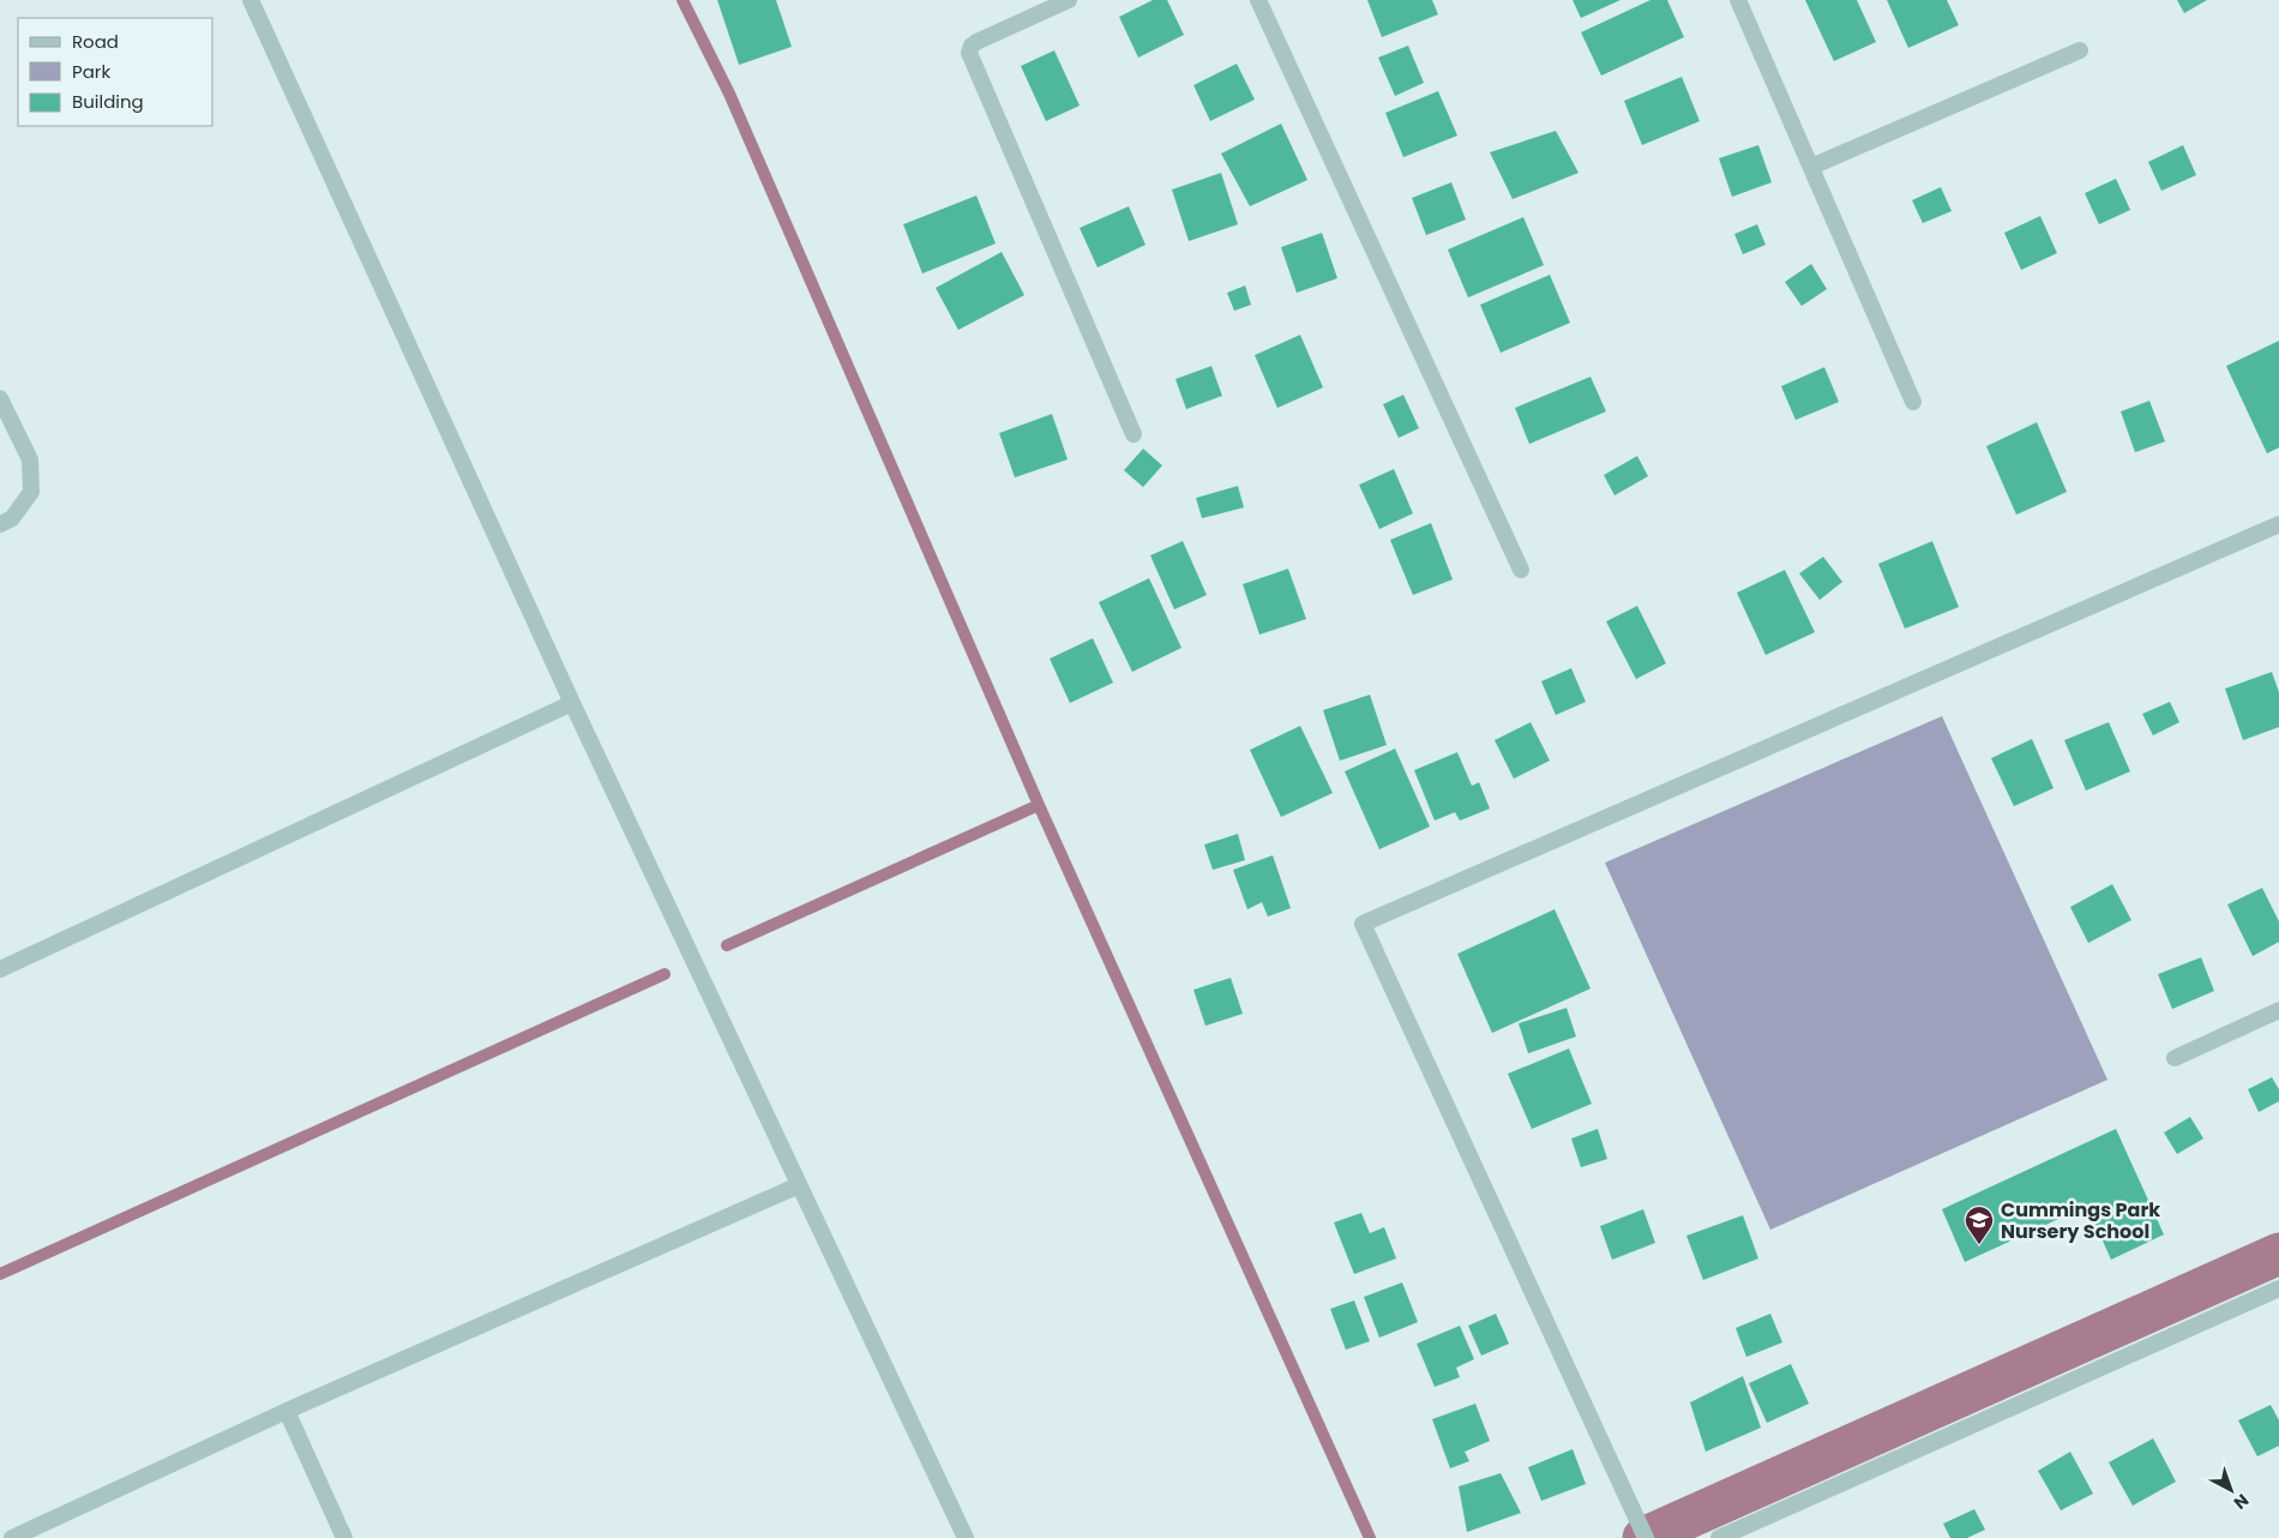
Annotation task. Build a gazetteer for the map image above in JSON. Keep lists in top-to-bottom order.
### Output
{
  "places": {
    "school or university": ["Cummings Park Nursery School"]
  },
  "legend": ["Road", "Park", "Building"],
  "north": "bottom right"
}
